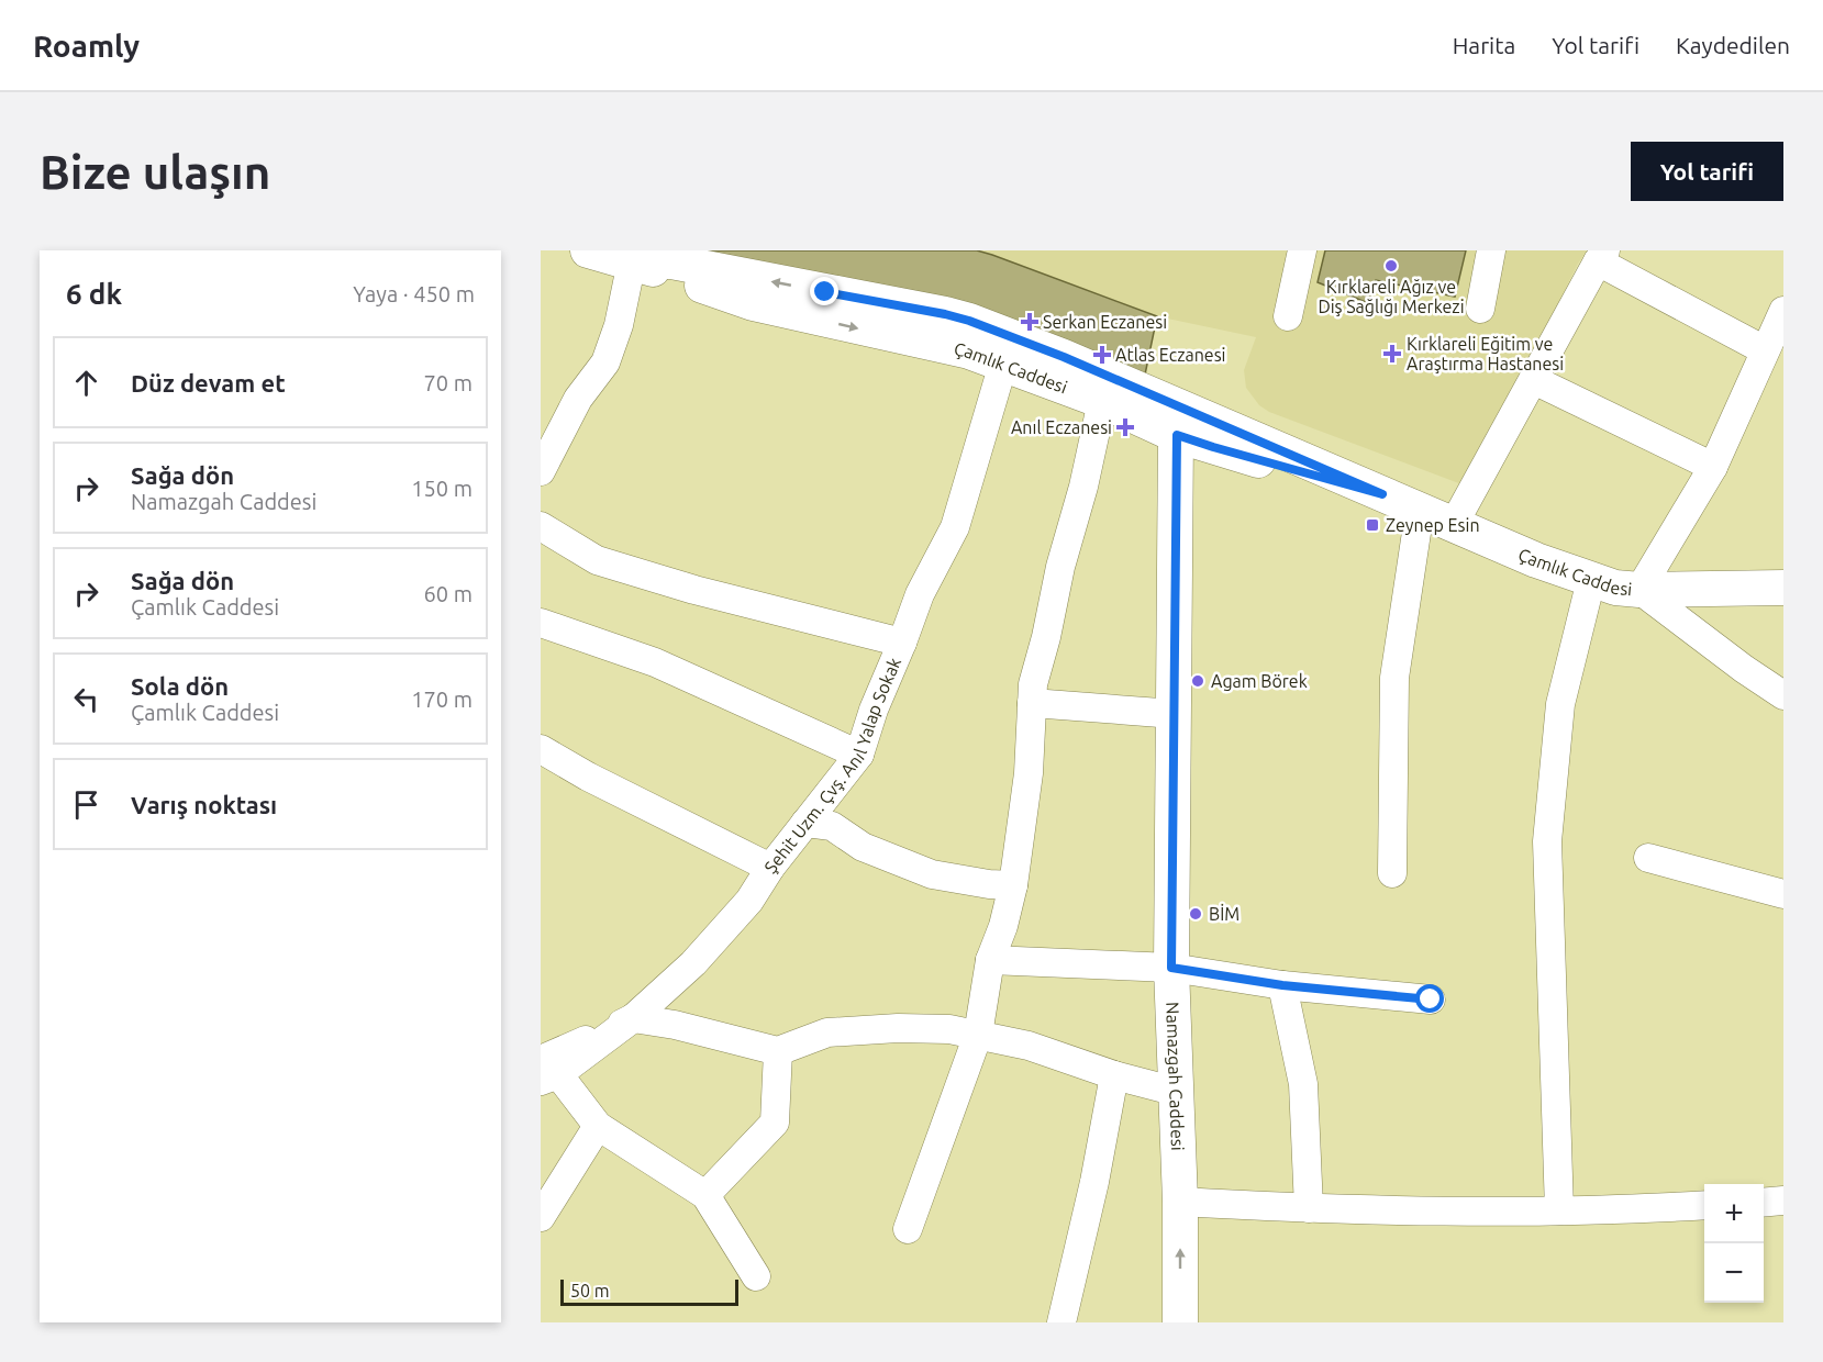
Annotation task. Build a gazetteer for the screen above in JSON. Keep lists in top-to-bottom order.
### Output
{
  "streets": {
    "street": ["Çamlık Caddesi", "Şehit Uzm. Çvş. Anıl Yalap Sokak", "Namazgah Caddesi"]
  },
  "crossings": [
    ["Çamlık Caddesi", "Şehit Uzm. Çvş. Anıl Yalap Sokak"],
    ["Çamlık Caddesi", "Namazgah Caddesi"]
  ],
  "places": {
    "other": ["Kırklareli Ağız ve Diş Sağlığı Merkezi", "Agam Börek", "BİM"],
    "health": [
      "Serkan Eczanesi",
      "Kırklareli Eğitim ve Araştırma Hastanesi",
      "Atlas Eczanesi",
      "Anıl Eczanesi"
    ],
    "transit": ["Zeynep Esin"]
  },
  "scale_bar": "50 m",
  "page": {
    "header": "Roamly",
    "nav": ["Harita", "Yol tarifi", "Kaydedilen"],
    "buttons": "Yol tarifi",
    "title": "Bize ulaşın",
    "heading": ["6 dk", "Yaya · 450 m"],
    "list": [
      ["Düz devam et", "70 m"],
      ["Sağa dön", "Namazgah Caddesi", "150 m"],
      ["Sağa dön", "Çamlık Caddesi", "60 m"],
      ["Sola dön", "Çamlık Caddesi", "170 m"],
      "Varış noktası"
    ],
    "map_buttons": ["+", "−"],
    "scale": "50 m"
  }
}
